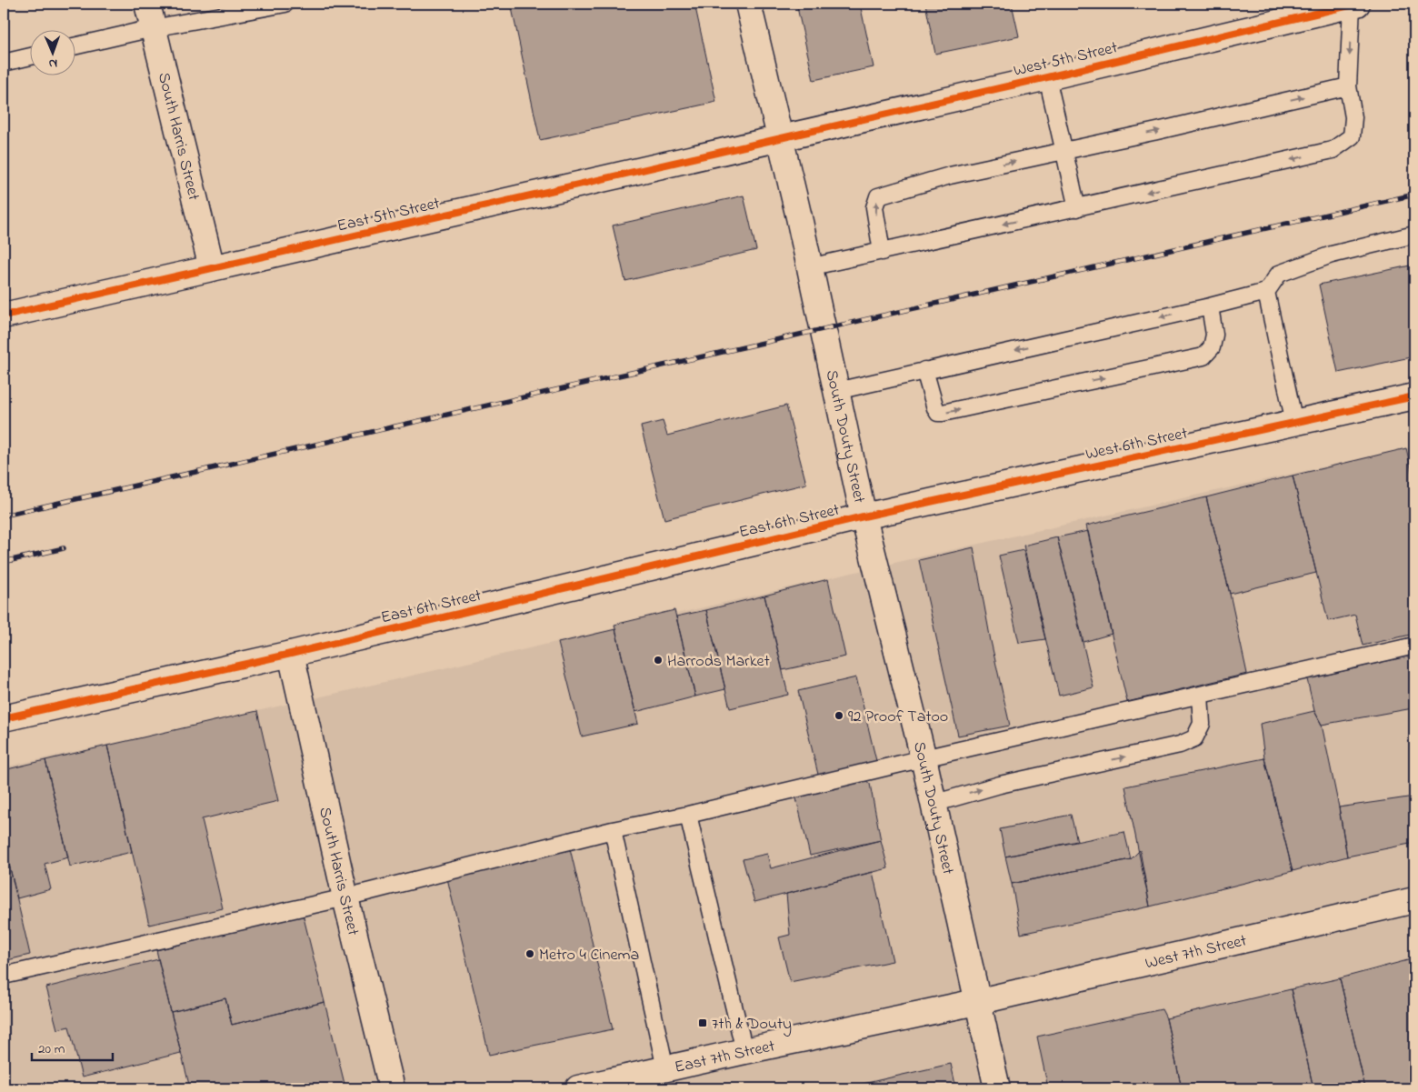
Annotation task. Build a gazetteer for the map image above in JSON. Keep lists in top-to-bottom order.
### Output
{
  "streets": {
    "street": [
      "West 5th Street",
      "South Harris Street",
      "East 5th Street",
      "South Douty Street",
      "West 6th Street",
      "East 6th Street",
      "West 7th Street",
      "East 7th Street"
    ]
  },
  "crossings": [
    ["West 5th Street", "East 5th Street"],
    ["West 5th Street", "South Douty Street"],
    ["South Harris Street", "East 5th Street"],
    ["South Harris Street", "East 6th Street"],
    ["East 5th Street", "South Douty Street"],
    ["South Douty Street", "West 6th Street"],
    ["South Douty Street", "East 6th Street"],
    ["South Douty Street", "West 7th Street"],
    ["South Douty Street", "East 7th Street"],
    ["West 6th Street", "East 6th Street"],
    ["West 7th Street", "East 7th Street"]
  ],
  "places": {
    "other": ["Harrods Market", "92 Proof Tatoo", "Metro 4 Cinema"],
    "transit": ["7th & Douty"]
  },
  "scale_bar": "20 m",
  "north": "bottom"
}
